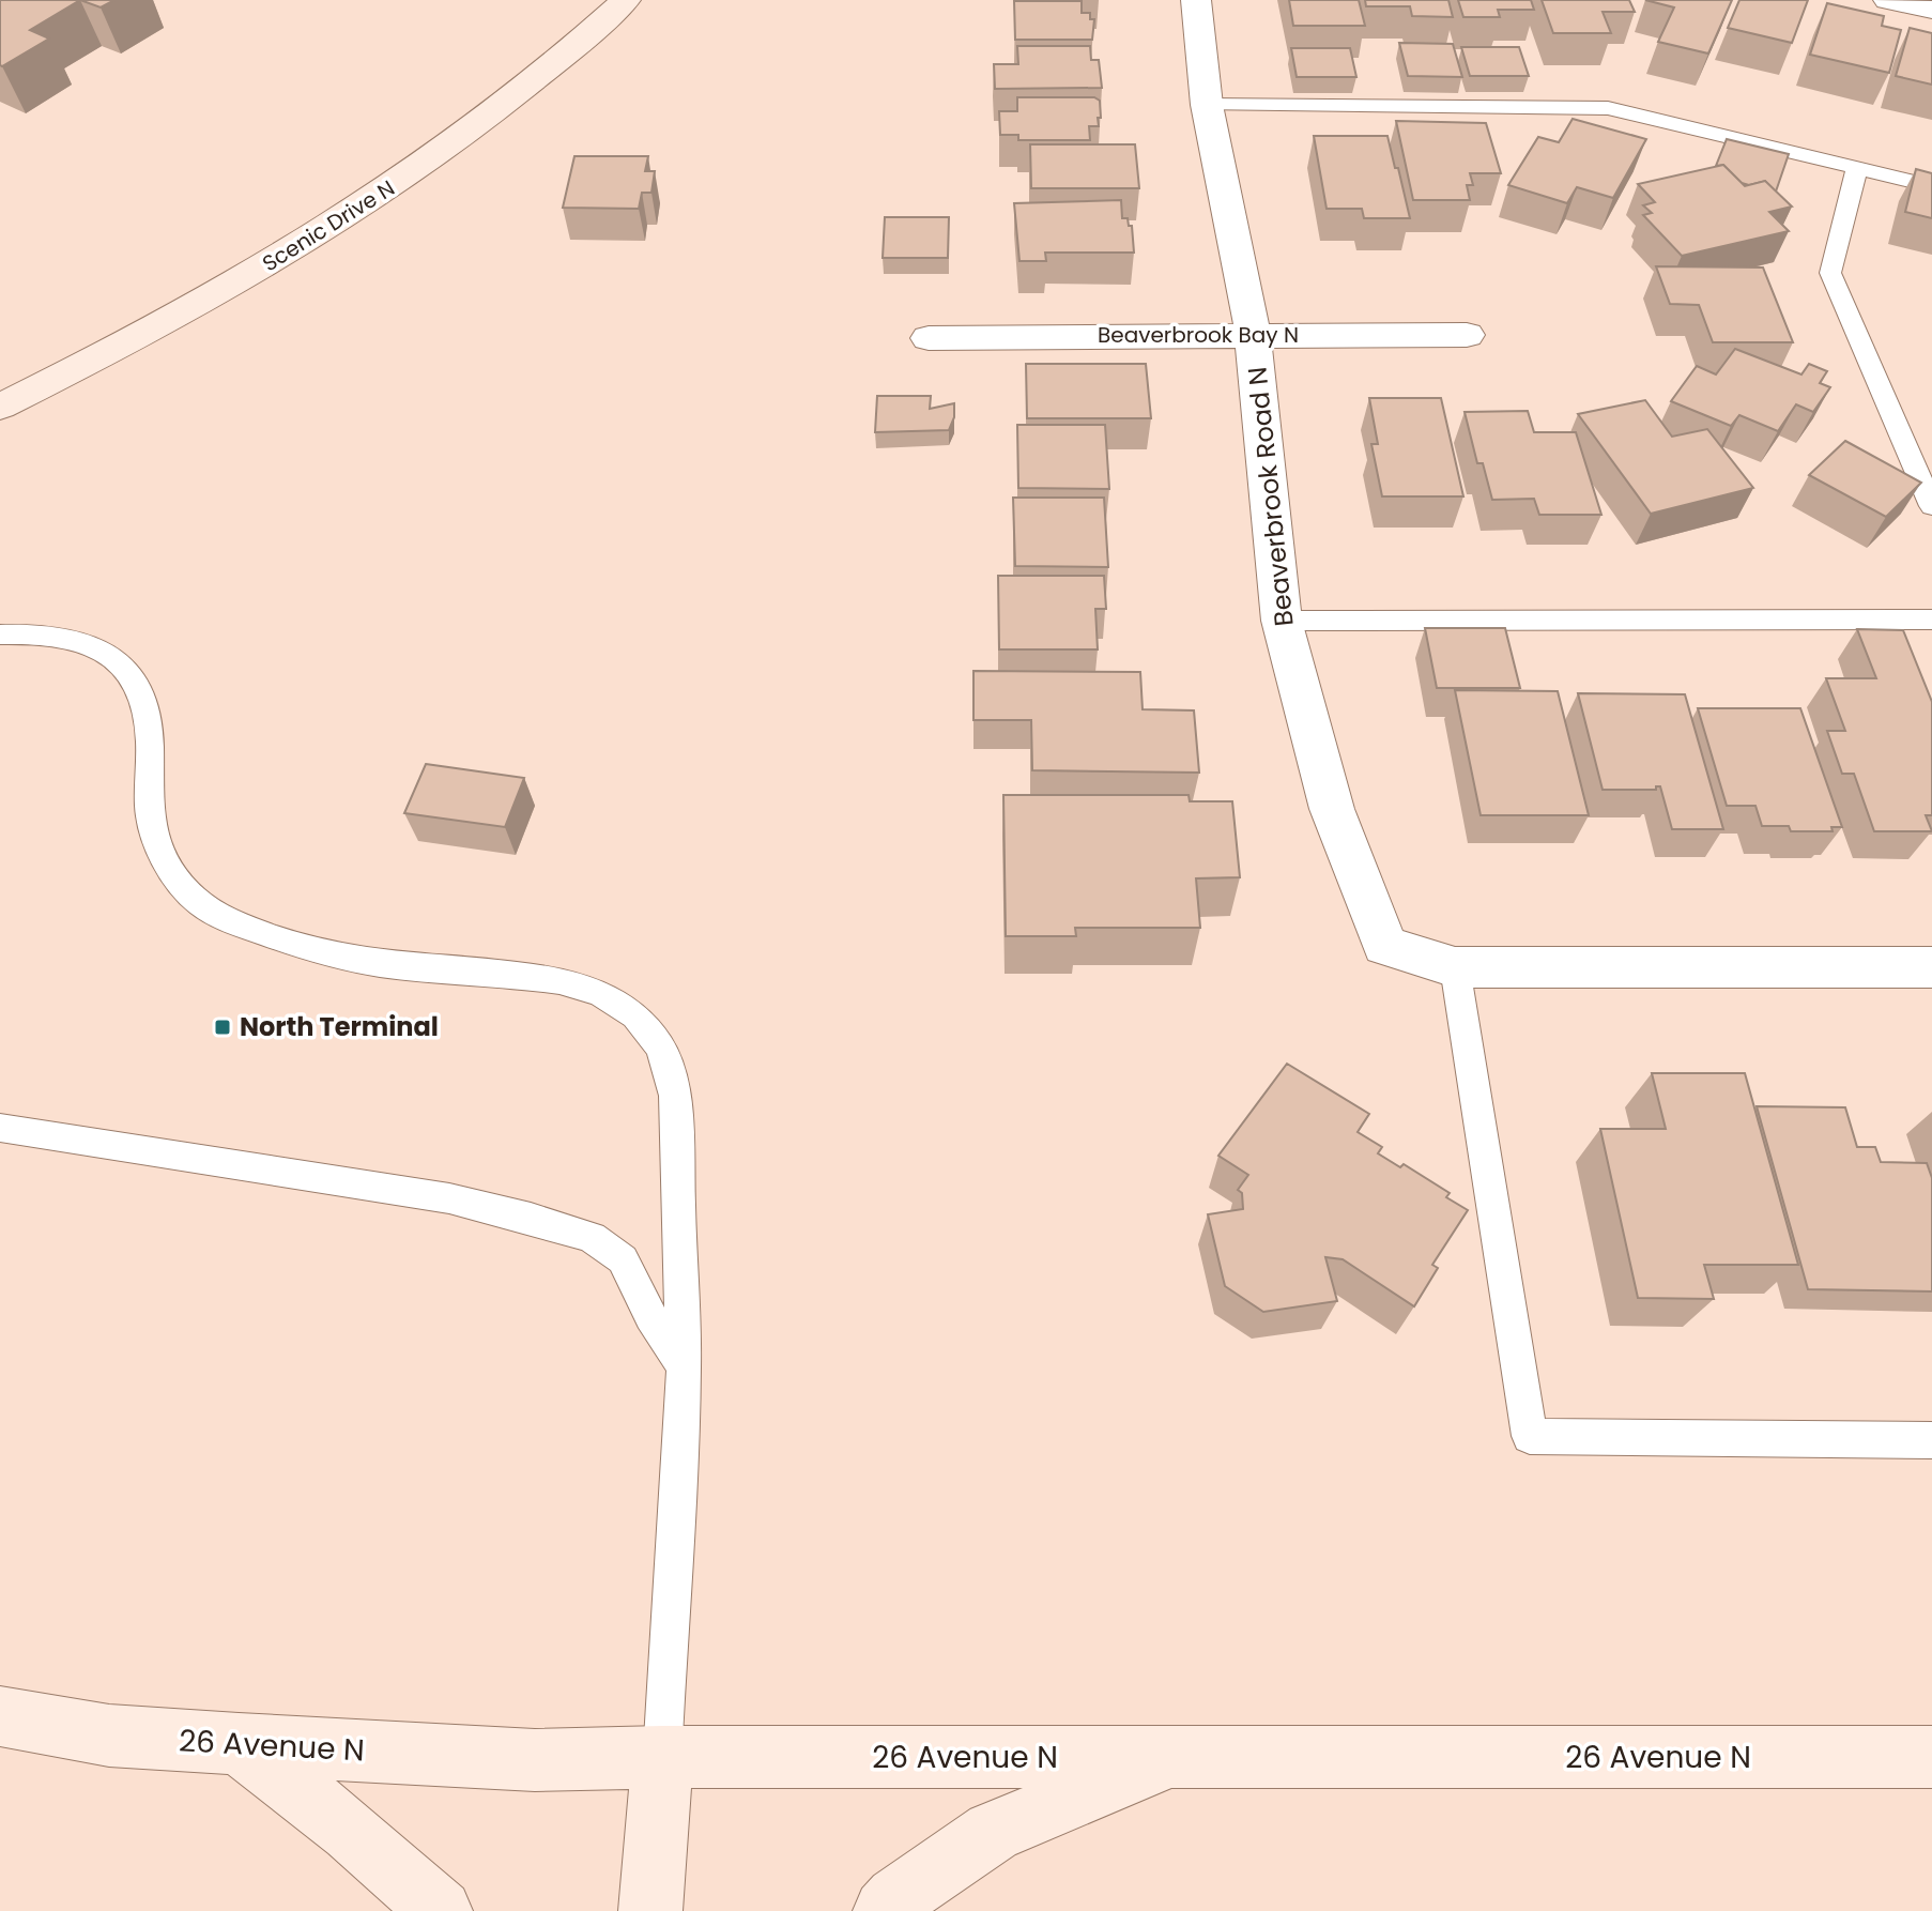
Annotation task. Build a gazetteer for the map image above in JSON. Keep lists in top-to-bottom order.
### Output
{
  "streets": {
    "main road": ["Scenic Drive N", "26 Avenue N"],
    "street": ["Beaverbrook Bay N", "Beaverbrook Road N"]
  },
  "crossings": [
    ["Beaverbrook Bay N", "Beaverbrook Road N"]
  ],
  "places": {
    "transit": ["North Terminal"]
  }
}
